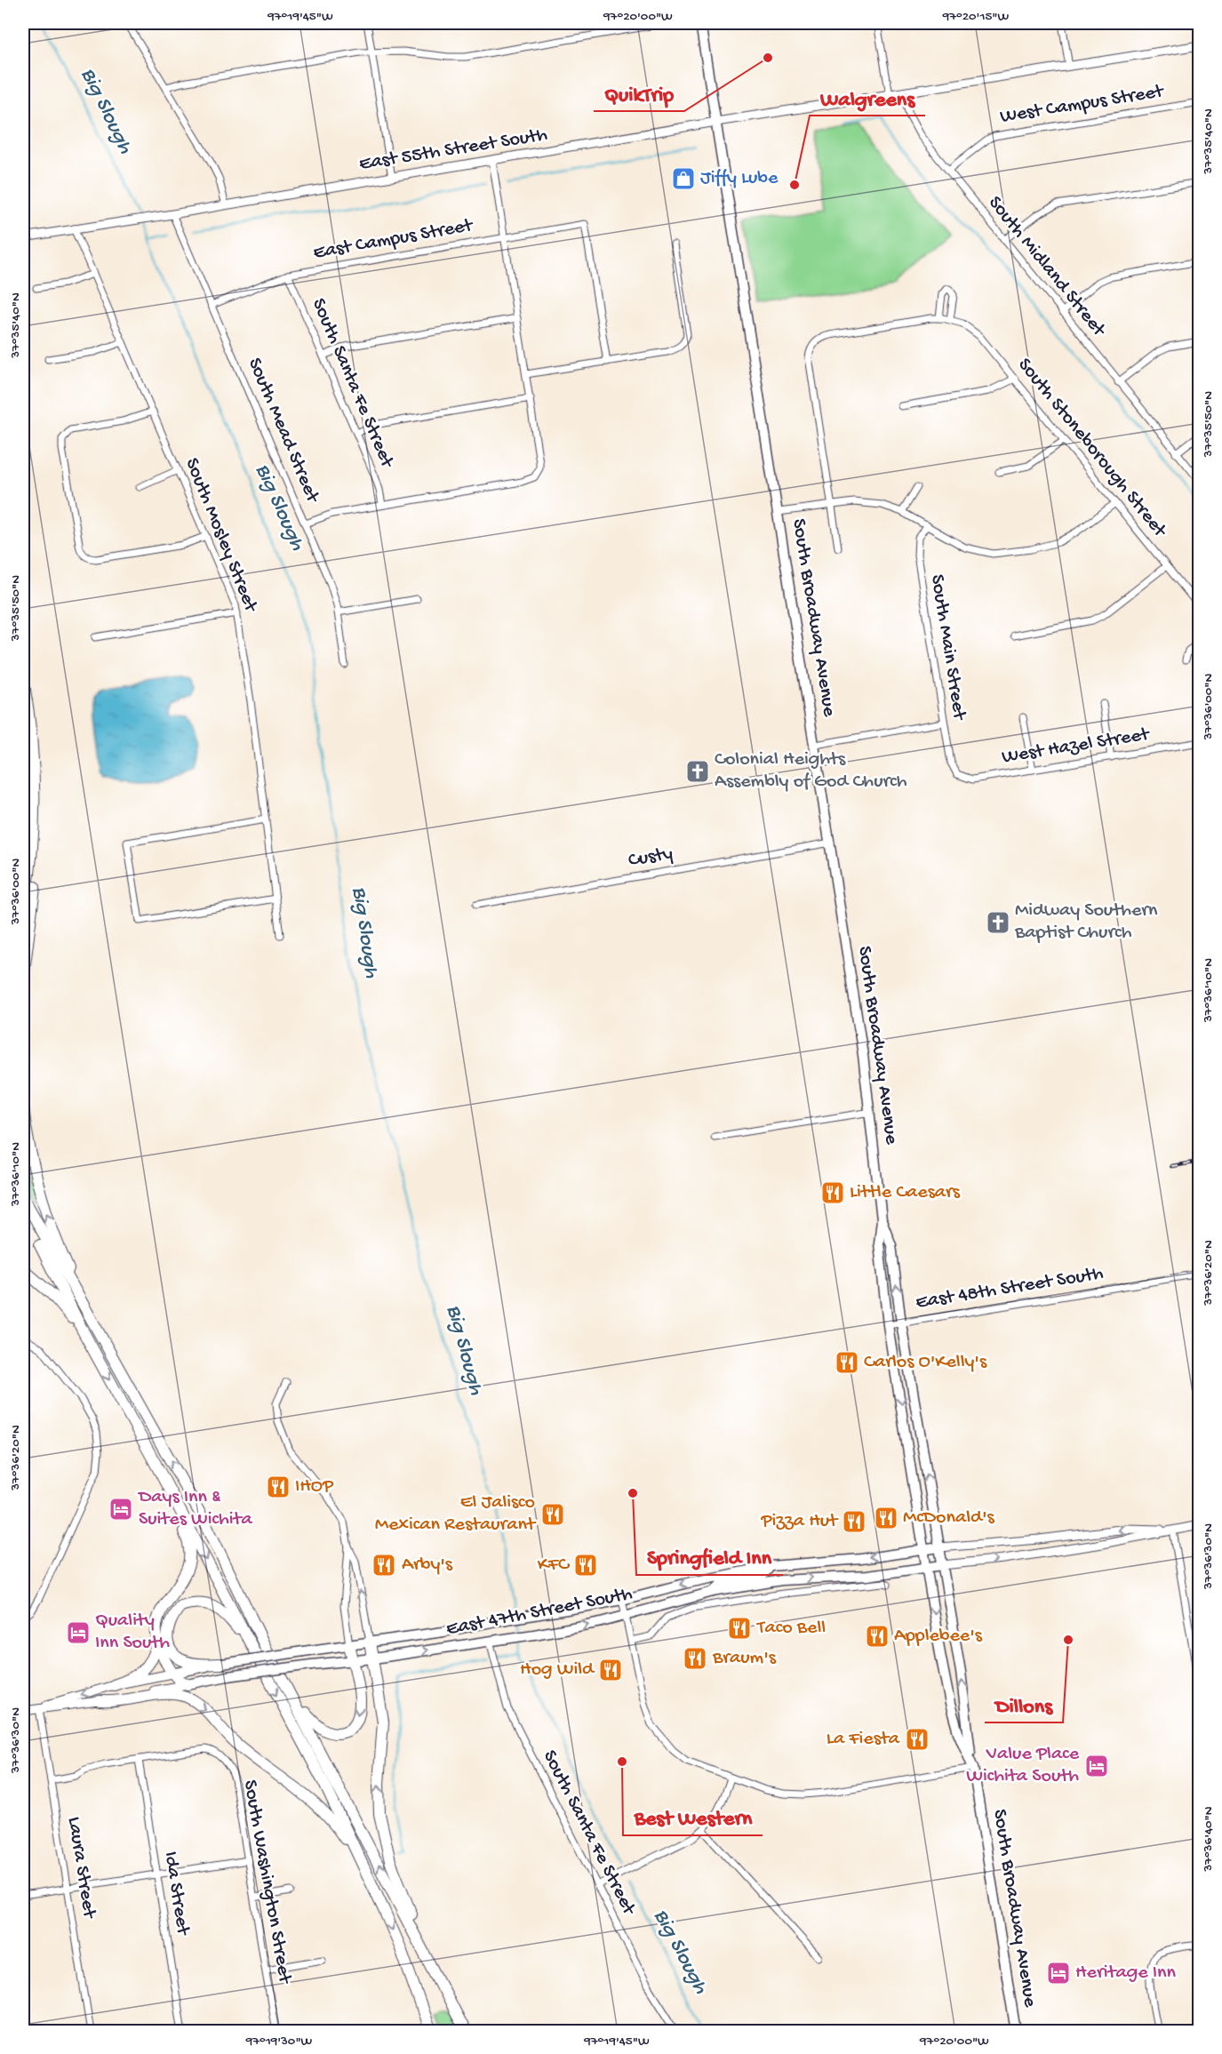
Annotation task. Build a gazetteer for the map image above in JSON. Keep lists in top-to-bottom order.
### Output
{
  "streets": {
    "main road": ["South Broadway Avenue", "East 47th Street South"],
    "street": [
      "West Campus Street",
      "East 55th Street South",
      "East Campus Street",
      "South Midland Street",
      "South Santa Fe Street",
      "South Mead Street",
      "South Stoneborough Street",
      "South Mosley Street",
      "South Main Street",
      "West Hazel Street",
      "Custy",
      "East 48th Street South",
      "Laura Street",
      "South Washington Street",
      "Ida Street"
    ]
  },
  "crossings": [
    ["West Campus Street", "South Midland Street"],
    ["East 55th Street South", "South Midland Street"],
    ["East 55th Street South", "South Mead Street"],
    ["East 55th Street South", "South Mosley Street"],
    ["East 55th Street South", "South Broadway Avenue"],
    ["East Campus Street", "South Santa Fe Street"],
    ["East Campus Street", "South Mead Street"],
    ["South Santa Fe Street", "East 47th Street South"],
    ["South Broadway Avenue", "Custy"],
    ["South Broadway Avenue", "East 48th Street South"],
    ["South Broadway Avenue", "East 47th Street South"],
    ["South Main Street", "West Hazel Street"],
    ["East 47th Street South", "Laura Street"],
    ["Laura Street", "South Washington Street"],
    ["South Washington Street", "Ida Street"]
  ],
  "water": ["Big Slough"],
  "places": {
    "other": [
      "QuikTrip",
      "Walgreens",
      "Springfield Inn",
      "Dillons",
      "Best Western"
    ],
    "shop": ["Jiffy Lube"],
    "church": ["Colonial Heights Assembly of God Church", "Midway Southern Baptist Church"],
    "restaurant": [
      "Little Caesars",
      "Carlos O'Kelly's",
      "IHOP",
      "El Jalisco Mexican Restaurant",
      "McDonald's",
      "Pizza Hut",
      "Arby's",
      "KFC",
      "Taco Bell",
      "Applebee's",
      "Braum's",
      "Hog Wild",
      "La Fiesta"
    ],
    "hotel": [
      "Days Inn & Suites Wichita",
      "Quality Inn South",
      "Value Place Wichita South",
      "Heritage Inn"
    ]
  },
  "coordinates": [
    "97°19'45\"W",
    "97°20'00\"W",
    "97°20'15\"W",
    "37°35'40\"N",
    "37°35'50\"N",
    "37°36'00\"N",
    "37°36'10\"N",
    "37°36'20\"N",
    "37°36'30\"N",
    "37°36'40\"N",
    "97°19'30\"W"
  ]
}
